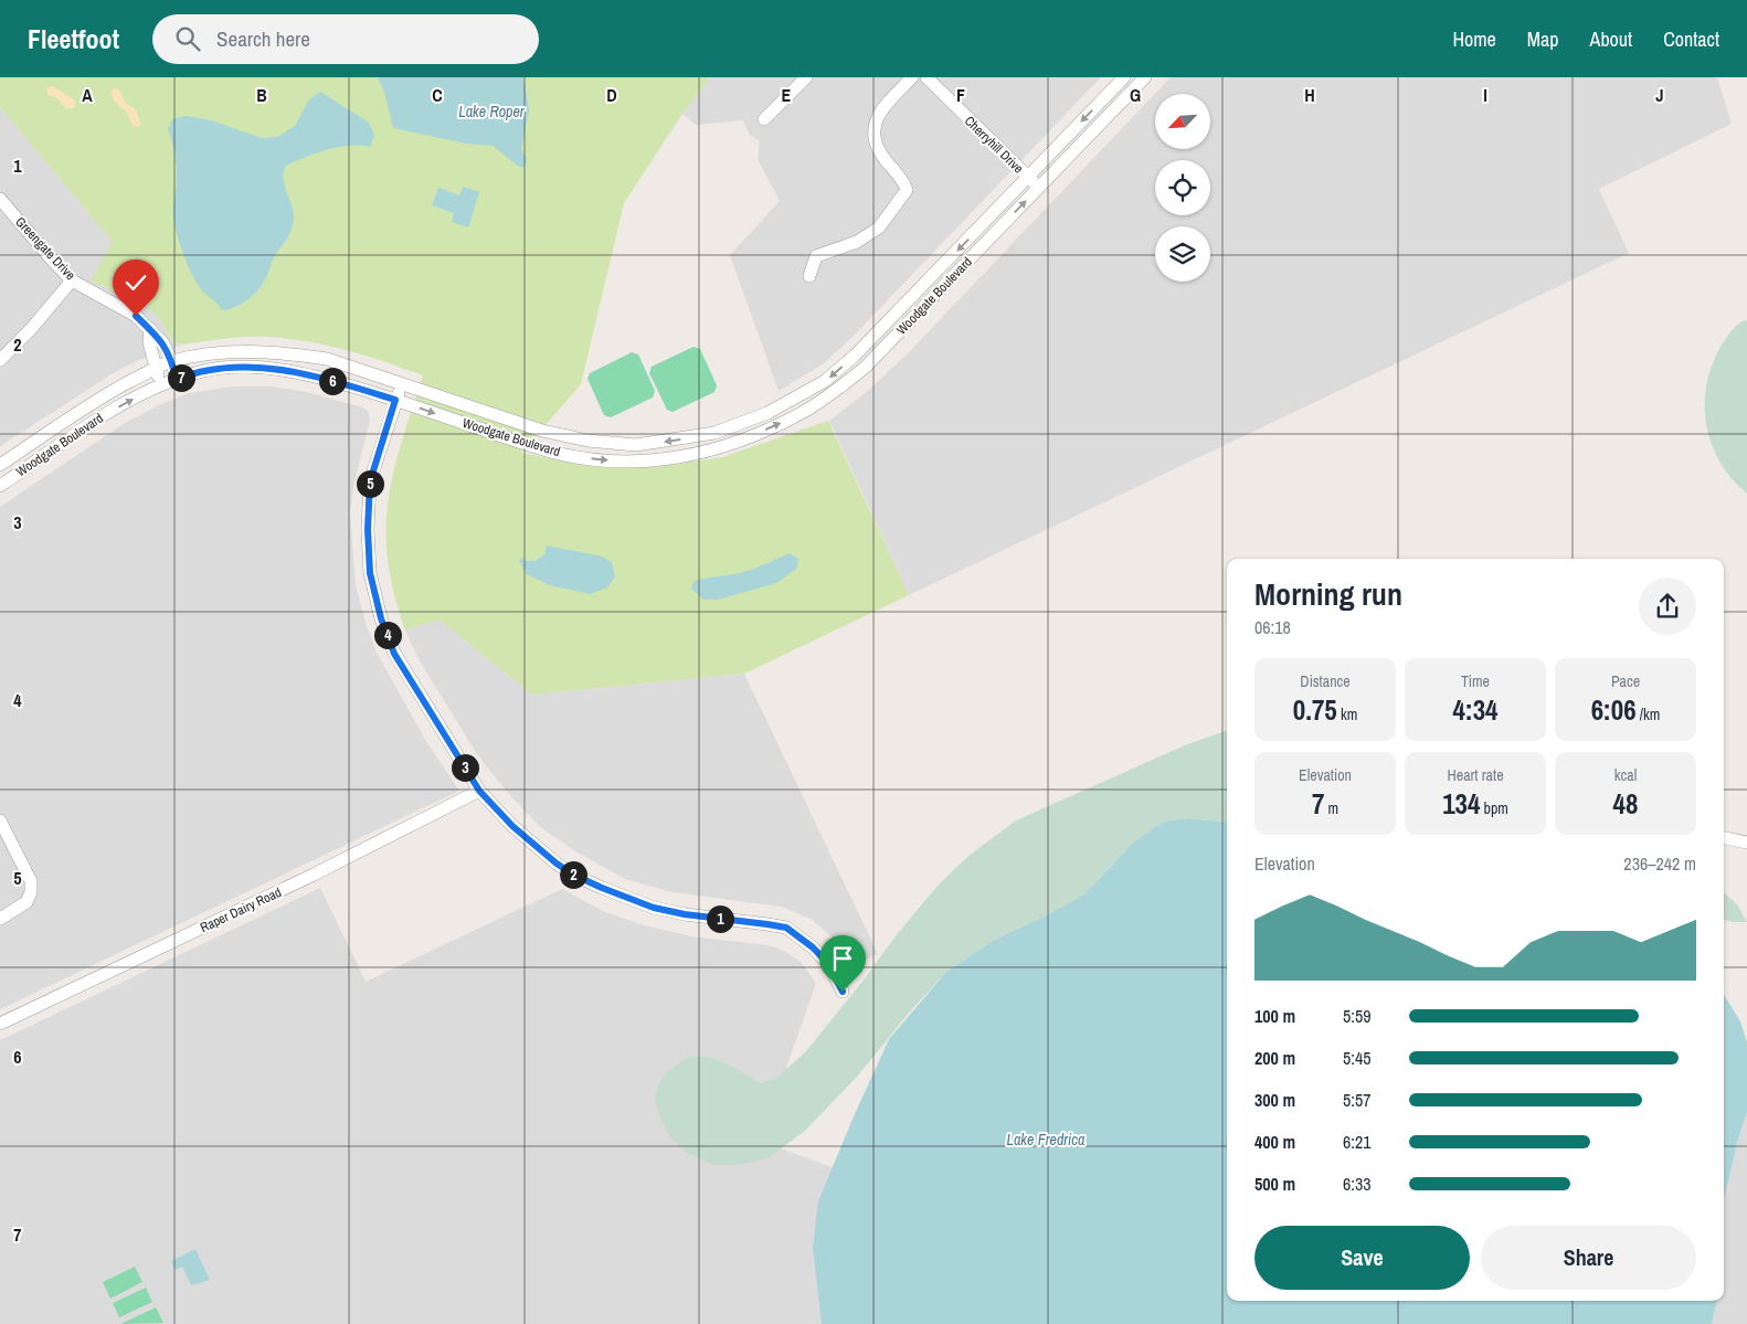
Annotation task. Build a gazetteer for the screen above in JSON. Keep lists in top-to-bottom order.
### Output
{
  "streets": {
    "street": [
      "Cherryhill Drive",
      "Greengate Drive",
      "Woodgate Boulevard",
      "Raper Dairy Road"
    ]
  },
  "crossings": [
    ["Cherryhill Drive", "Woodgate Boulevard"],
    ["Greengate Drive", "Woodgate Boulevard"]
  ],
  "water": ["Lake Roper", "Lake Fredrica"],
  "north": "bottom left",
  "page": {
    "header": "Fleetfoot",
    "search": "Search here",
    "nav": [
      "Home",
      "Map",
      "About",
      "Contact"
    ],
    "pins": [
      "7",
      "6",
      "5",
      "4",
      "3",
      "2",
      "1"
    ],
    "heading": ["Morning run", "06:18"],
    "stats": [
      ["Distance", "0.75 km"],
      ["Time", "4:34"],
      ["Pace", "6:06 /km"],
      ["Elevation", "7 m"],
      ["Heart rate", "134 bpm"],
      ["kcal", "48"]
    ],
    "chart": ["Elevation", "236–242 m"],
    "list": [
      {
        "name": "100 m",
        "note": "5:59"
      },
      {
        "name": "200 m",
        "note": "5:45"
      },
      {
        "name": "300 m",
        "note": "5:57"
      },
      {
        "name": "400 m",
        "note": "6:21"
      },
      {
        "name": "500 m",
        "note": "6:33"
      }
    ],
    "buttons": ["Save", "Share"]
  },
  "grid": {
    "columns": [
      "A",
      "B",
      "C",
      "D",
      "E",
      "F",
      "G",
      "H",
      "I",
      "J"
    ],
    "rows": [
      "1",
      "2",
      "3",
      "4",
      "5",
      "6",
      "7"
    ]
  }
}
